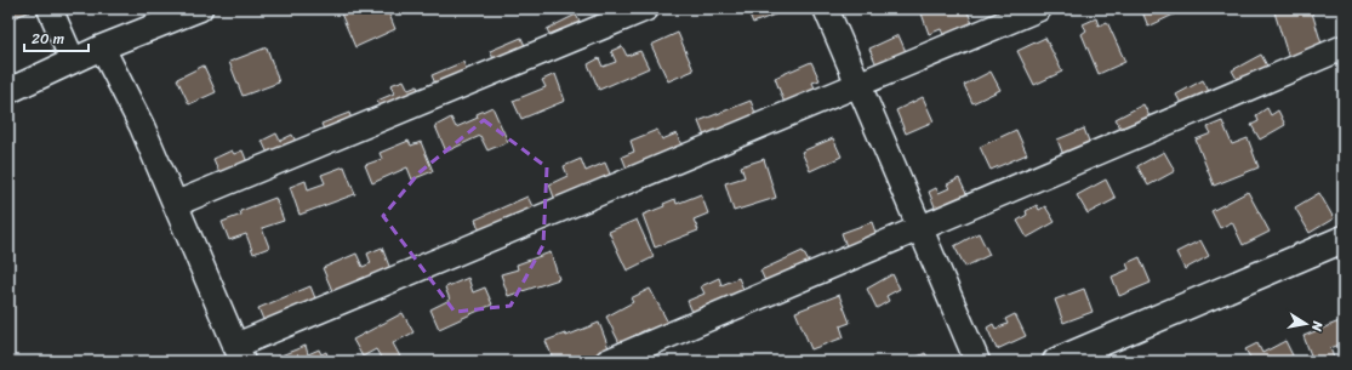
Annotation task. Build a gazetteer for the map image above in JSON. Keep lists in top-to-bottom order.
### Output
{
  "scale_bar": "20 m",
  "north": "right"
}
